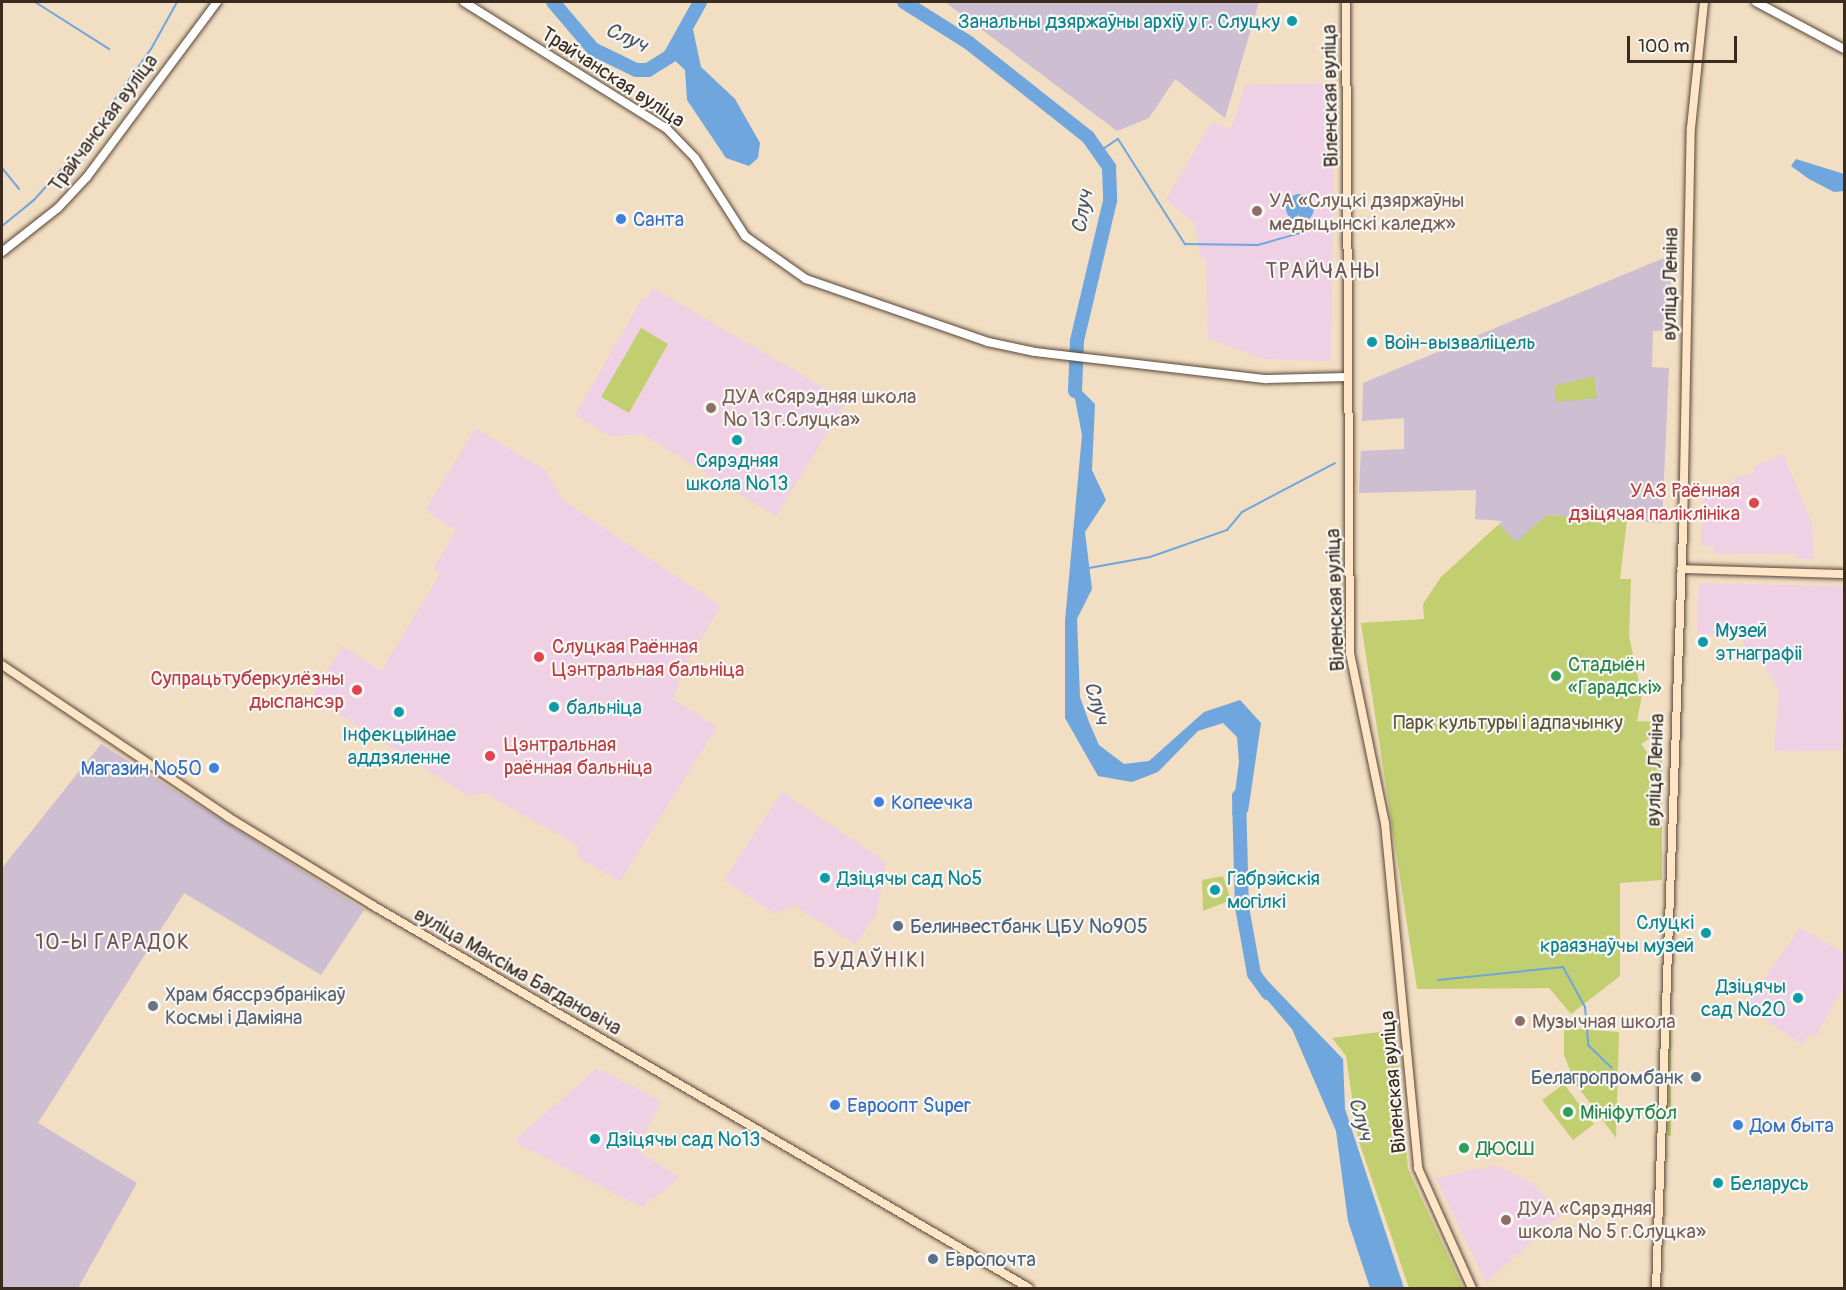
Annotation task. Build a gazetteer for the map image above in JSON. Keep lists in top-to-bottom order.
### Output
{
  "streets": {
    "main road": ["Віленская вуліца", "вуліца Леніна", "вуліца Максіма Багдановіча"],
    "street": ["Трайчанская вуліца"]
  },
  "crossings": [
    ["Трайчанская вуліца", "Віленская вуліца"]
  ],
  "districts": ["ТРАЙЧАНЫ", "10-Ы ГАРАДОК", "БУДАЎНІКІ"],
  "water": ["Случ"],
  "parks": ["Парк культуры і адпачынку"],
  "places": [
    "Занальны дзяржаўны архіў у г. Слуцку",
    "УА «Слуцкі дзяржаўны медыцынскі каледж»",
    "Санта",
    "Воін-вызваліцель",
    "ДУА «Сярэдняя школа № 13 г.Слуцка»",
    "Сярэдняя школа №13",
    "УАЗ Раённая дзіцячая паліклініка",
    "Музей этнаграфіі",
    "Слуцкая Раённая Цэнтральная бальніца",
    "Стадыён «Гарадскі»",
    "Супрацьтуберкулёзны дыспансэр",
    "бальніца",
    "Інфекцыйнае аддзяленне",
    "Цэнтральная раённая бальніца",
    "Магазин №50",
    "Копеечка",
    "Дзіцячы сад №5",
    "Габрэйскія могілкі",
    "Белинвестбанк ЦБУ №905",
    "Слуцкі краязнаўчы музей",
    "Дзіцячы сад №20",
    "Храм бяссрэбранікаў Космы і Даміяна",
    "Музычная школа",
    "Белагропромбанк",
    "Евроопт Super",
    "Мініфутбол",
    "Дом быта",
    "Дзіцячы сад №13",
    "ДЮСШ",
    "Беларусь",
    "ДУА «Сярэдняя школа № 5 г.Слуцка»",
    "Европочта"
  ],
  "scale_bar": "100 m"
}
